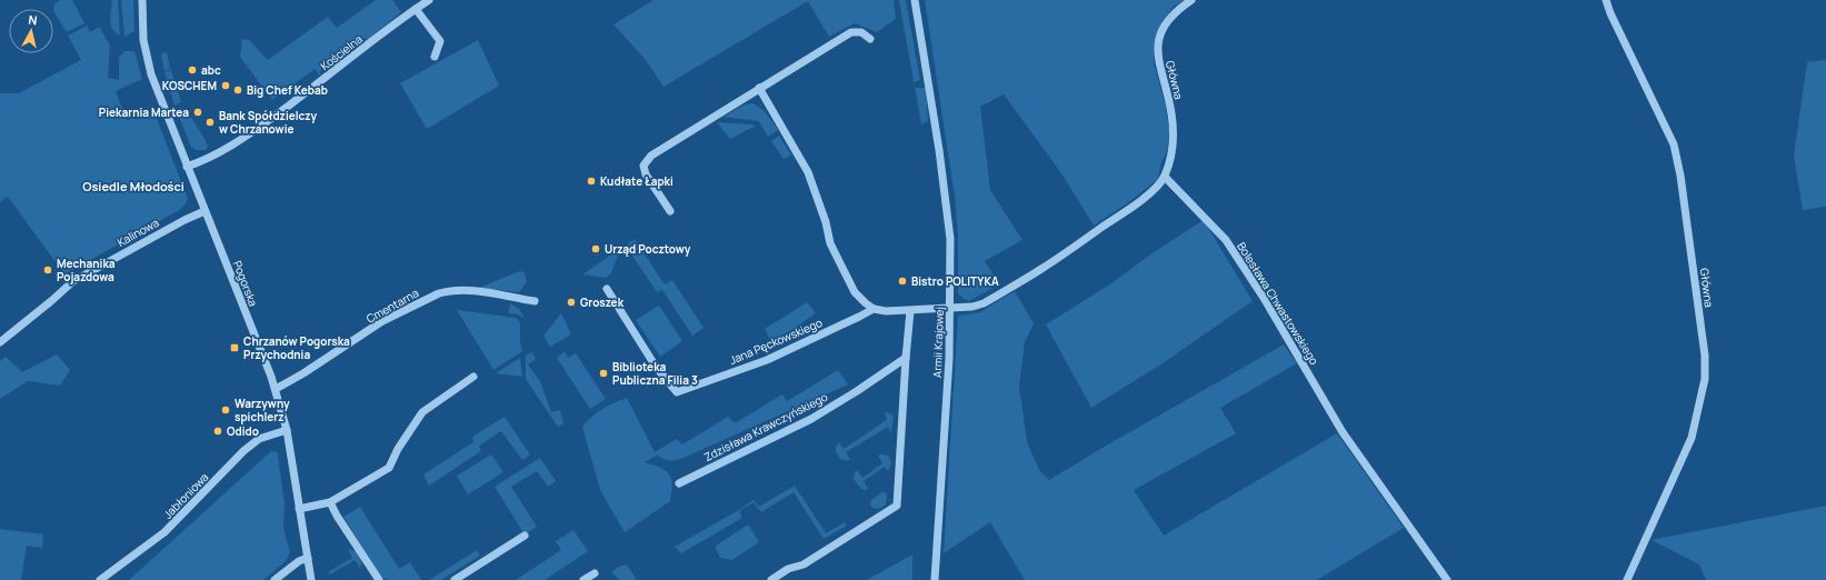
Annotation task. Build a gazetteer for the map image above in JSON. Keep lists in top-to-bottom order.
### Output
{
  "streets": {
    "street": [
      "Kościelna",
      "Główna",
      "Kalinowa",
      "Pogorska",
      "Bolesława Chwastowskiego",
      "Cmentarna",
      "Jana Pęckowskiego",
      "Armii Krajowej",
      "Zdzisława Krawczyńskiego",
      "Jabłoniowa"
    ]
  },
  "crossings": [
    ["Kościelna", "Pogorska"],
    ["Główna", "Bolesława Chwastowskiego"],
    ["Kalinowa", "Pogorska"],
    ["Pogorska", "Cmentarna"],
    ["Pogorska", "Jabłoniowa"]
  ],
  "districts": ["Osiedle Młodości"],
  "places": {
    "other": [
      "abc",
      "KOSCHEM",
      "Big Chef Kebab",
      "Piekarnia Martea",
      "Bank Spółdzielczy w Chrzanowie",
      "Kudłate Łapki",
      "Urząd Pocztowy",
      "Mechanika Pojazdowa",
      "Bistro POLITYKA",
      "Groszek",
      "Biblioteka Publiczna Filia 3",
      "Warzywny spichlerz",
      "Odido"
    ],
    "transit": ["Chrzanów Pogorska Przychodnia"]
  },
  "north": "top"
}
